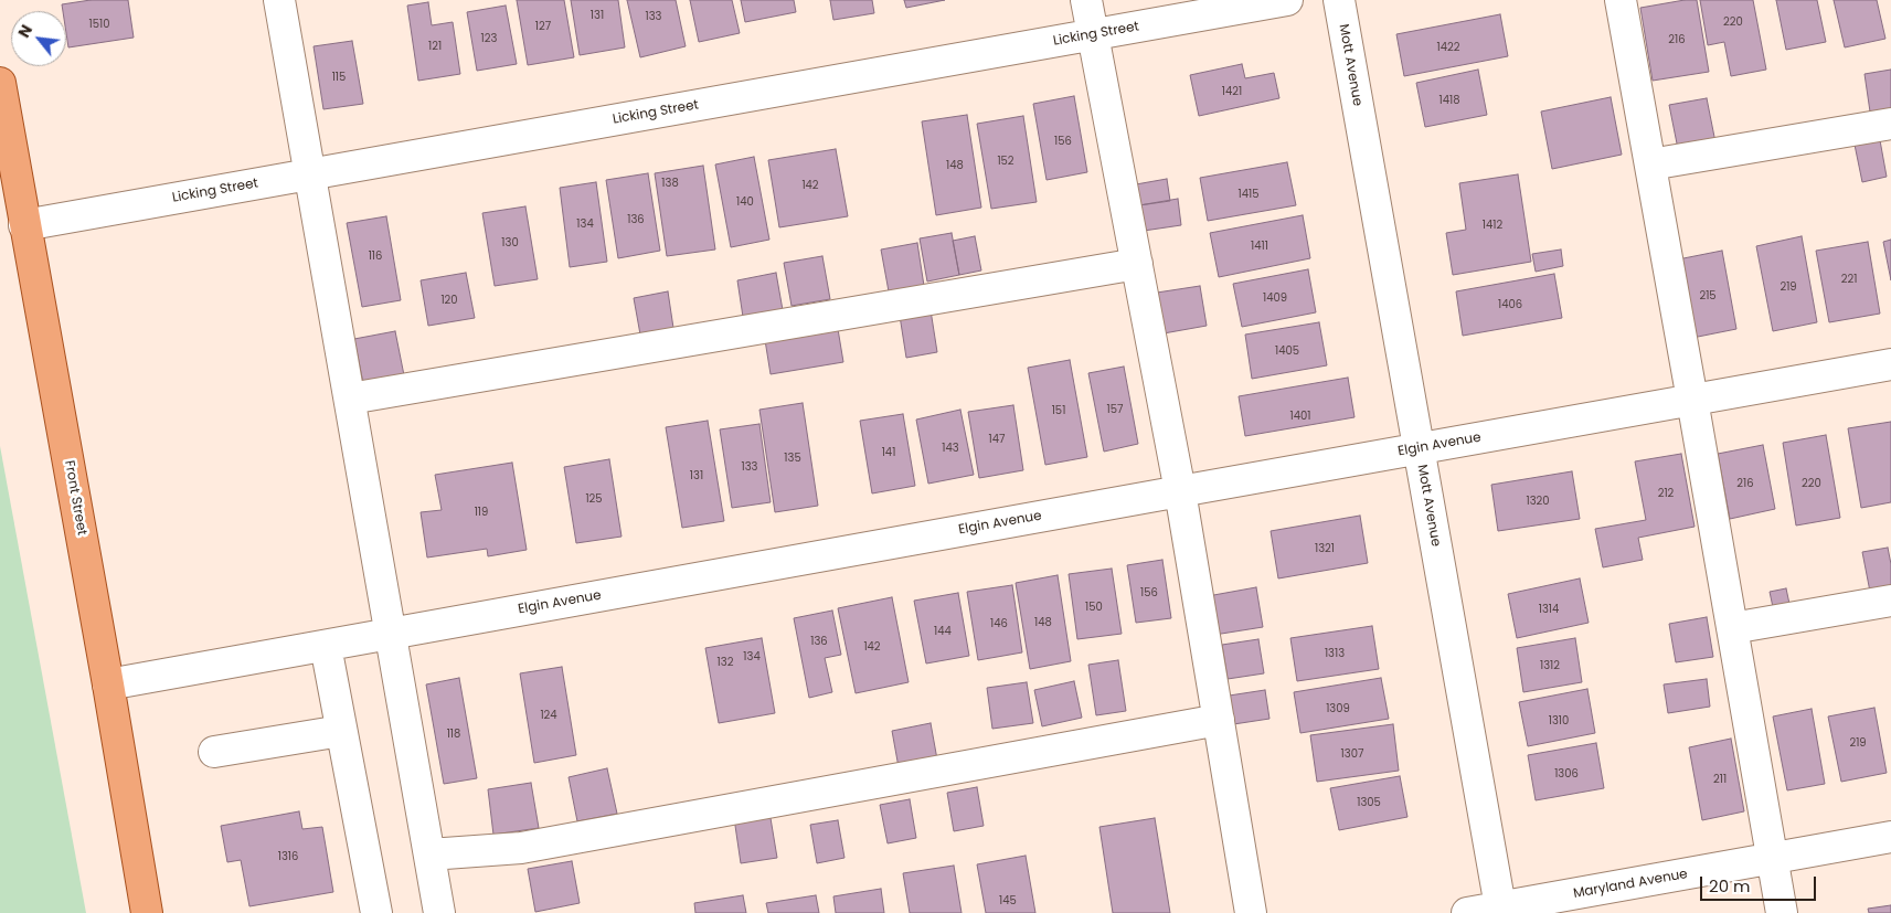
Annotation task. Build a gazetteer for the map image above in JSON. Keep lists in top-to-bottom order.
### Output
{
  "streets": {
    "main road": ["Front Street"],
    "street": [
      "Licking Street",
      "Mott Avenue",
      "Elgin Avenue",
      "Maryland Avenue"
    ]
  },
  "crossings": [
    ["Licking Street", "Front Street"],
    ["Mott Avenue", "Elgin Avenue"],
    ["Mott Avenue", "Maryland Avenue"],
    ["Elgin Avenue", "Front Street"]
  ],
  "house_numbers": [
    "131",
    "133",
    "220",
    "1510",
    "127",
    "123",
    "216",
    "121",
    "1422",
    "115",
    "1421",
    "1418",
    "156",
    "152",
    "148",
    "138",
    "142",
    "1415",
    "140",
    "136",
    "134",
    "1412",
    "130",
    "1411",
    "116",
    "221",
    "219",
    "215",
    "1409",
    "120",
    "1406",
    "1405",
    "157",
    "151",
    "1401",
    "147",
    "143",
    "141",
    "135",
    "133",
    "131",
    "216",
    "220",
    "212",
    "125",
    "1320",
    "119",
    "1321",
    "156",
    "150",
    "1314",
    "148",
    "146",
    "144",
    "136",
    "142",
    "1313",
    "134",
    "132",
    "1312",
    "1309",
    "124",
    "1310",
    "118",
    "219",
    "1307",
    "1306",
    "211",
    "1305",
    "1316",
    "145"
  ],
  "scale_bar": "20 m",
  "north": "top left"
}
